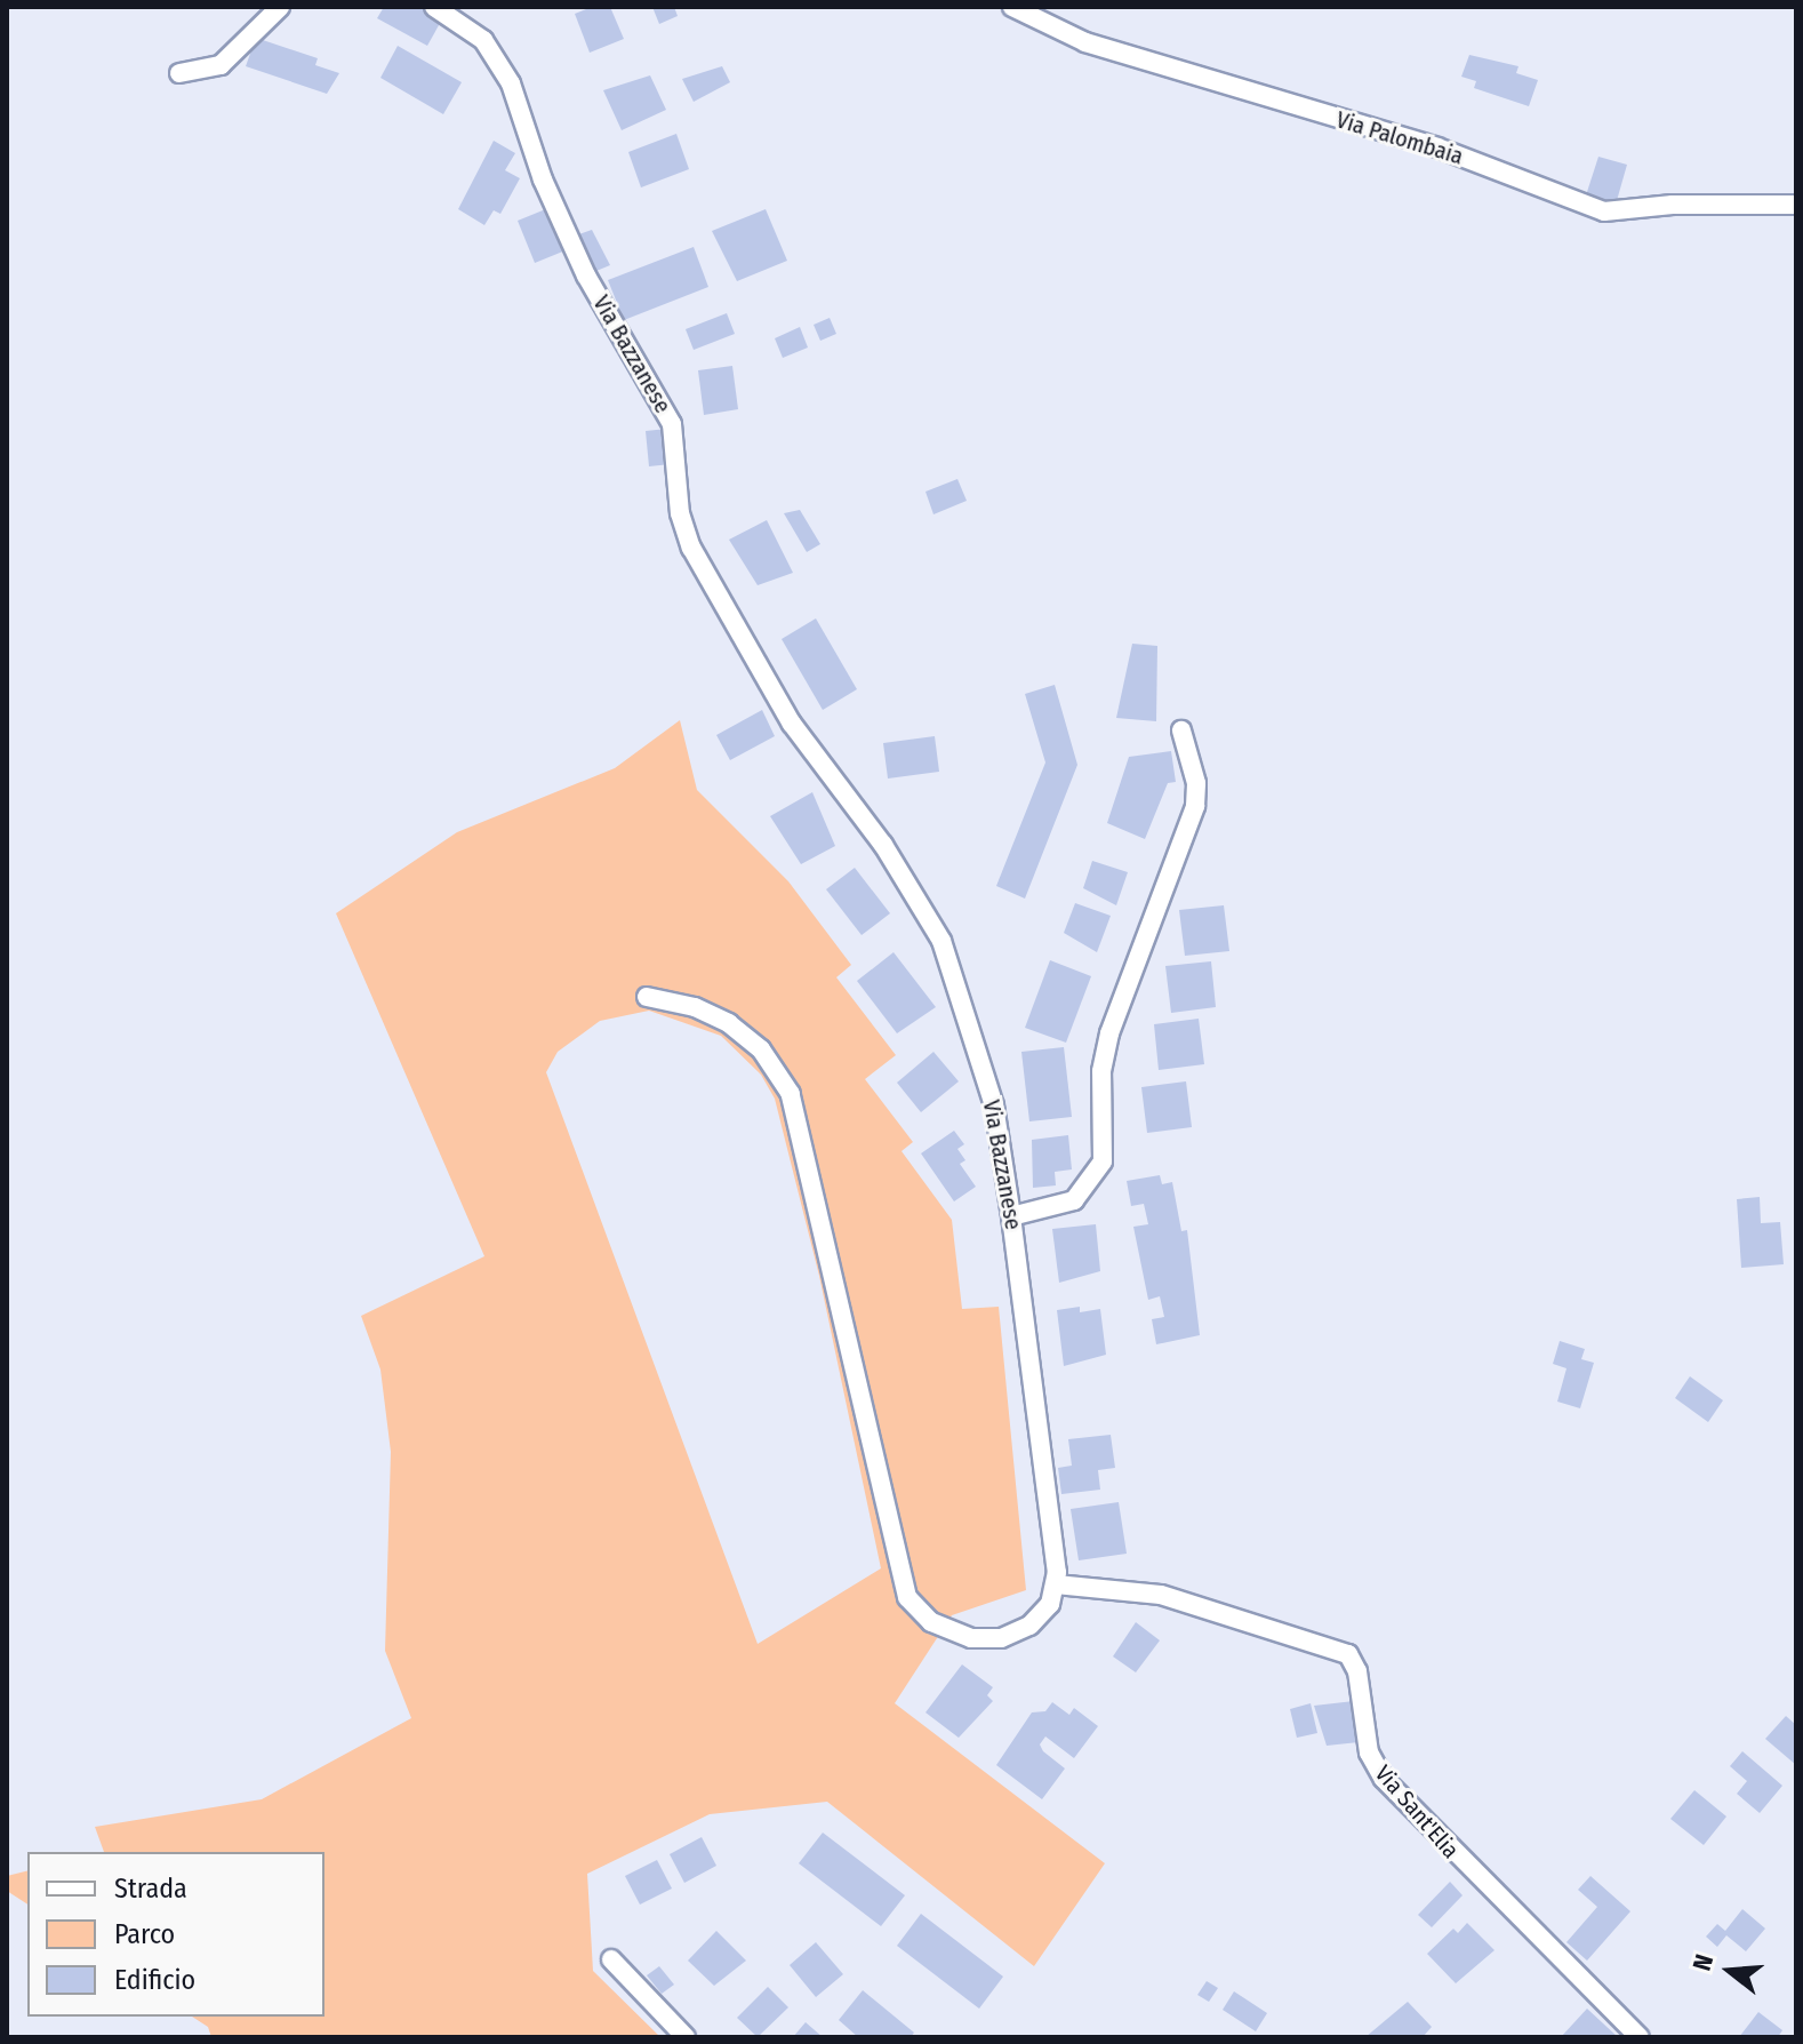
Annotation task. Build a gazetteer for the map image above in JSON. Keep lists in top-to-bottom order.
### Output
{
  "streets": {
    "street": ["Via Palombaia", "Via Bazzanese", "Via Sant'Elia"]
  },
  "crossings": [
    ["Via Bazzanese", "Via Sant'Elia"]
  ],
  "legend": ["Strada", "Parco", "Edificio"],
  "north": "left"
}
